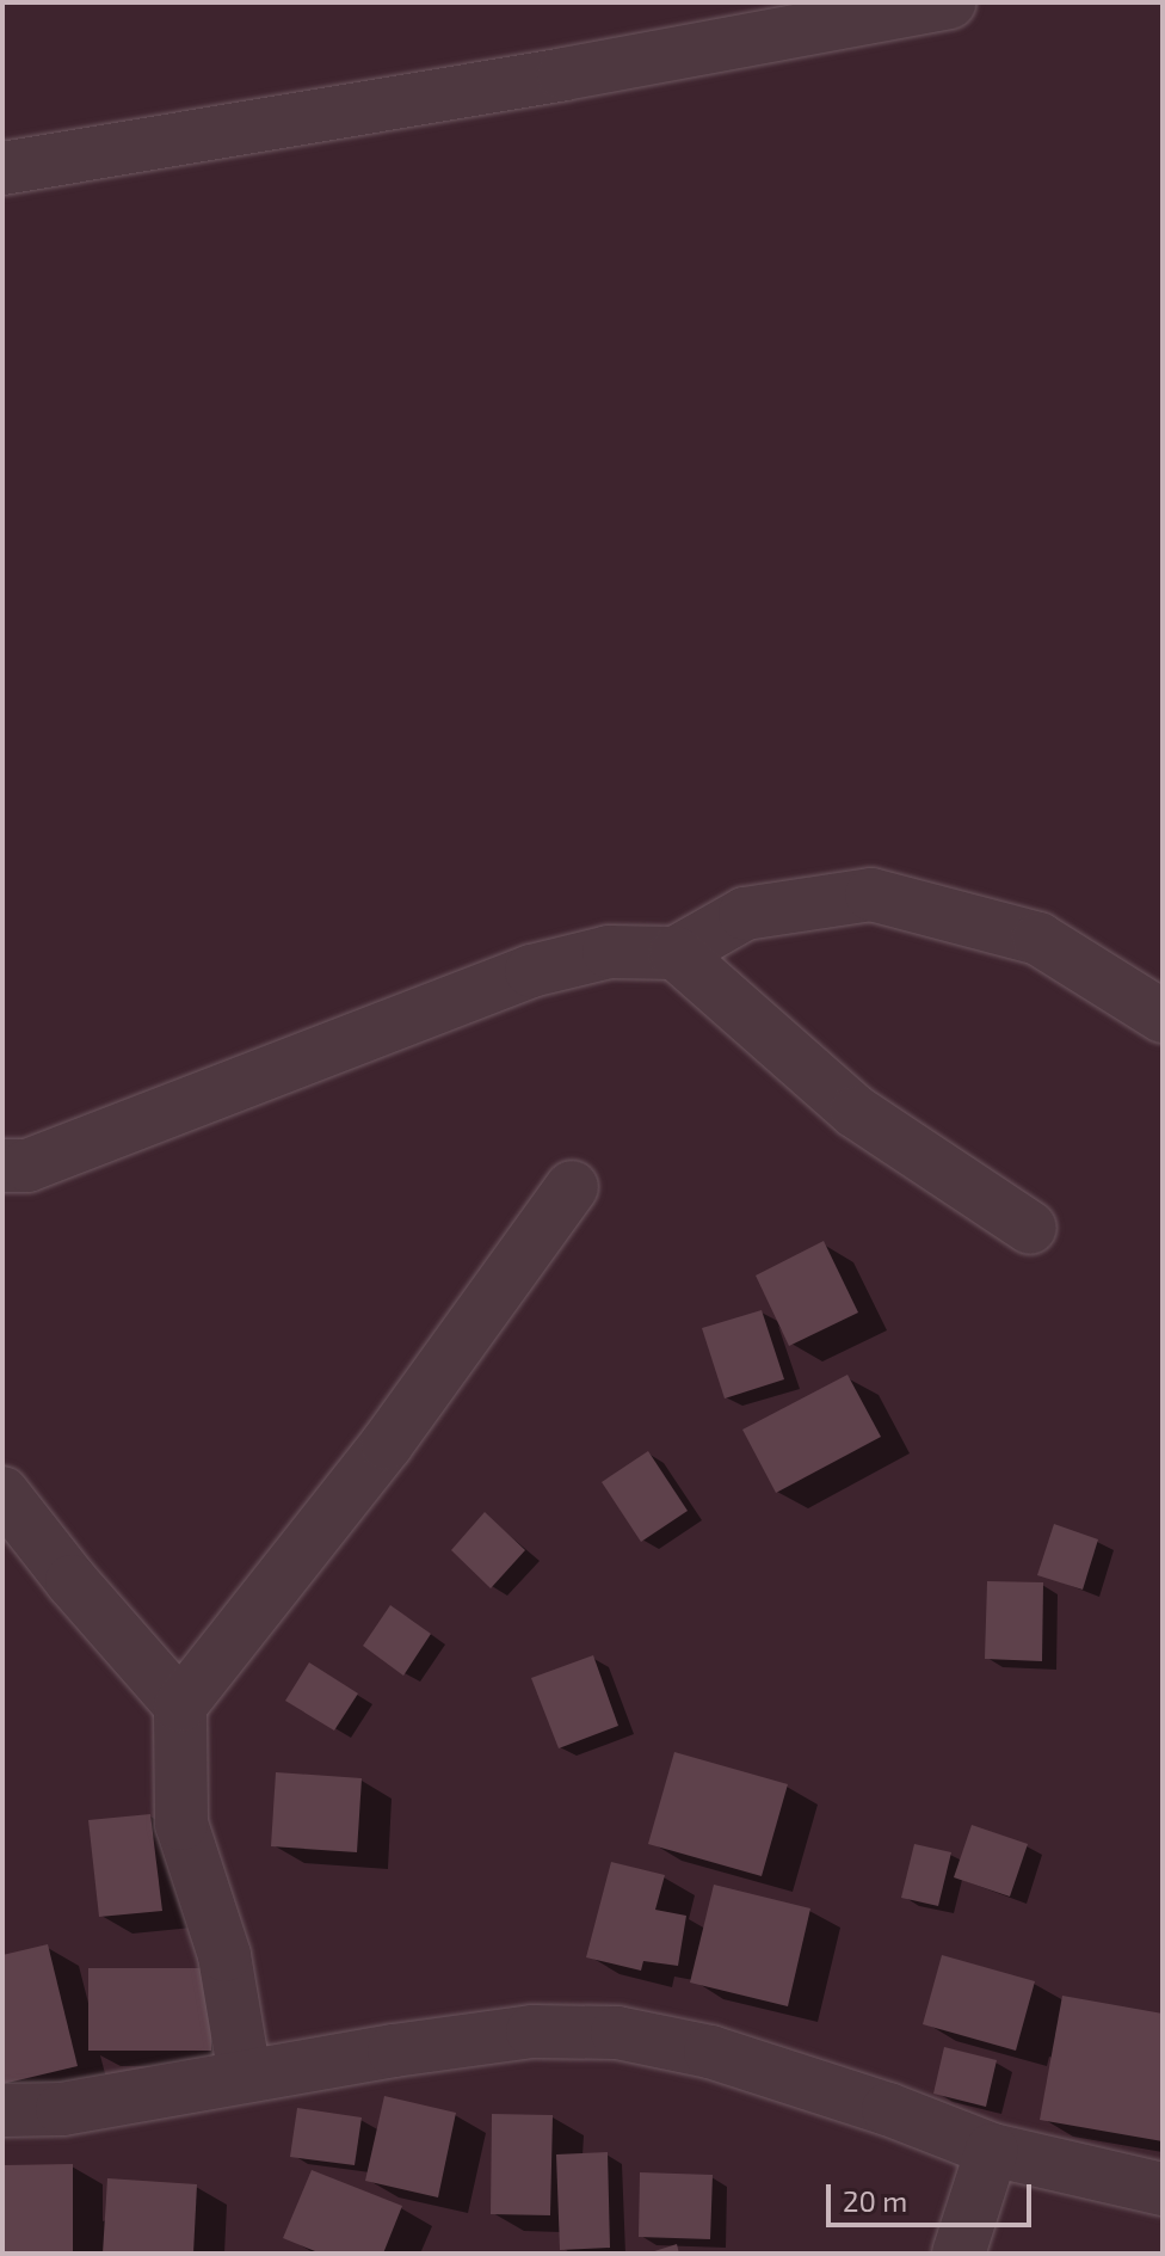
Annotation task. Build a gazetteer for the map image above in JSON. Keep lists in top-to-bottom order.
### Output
{
  "scale_bar": "20 m"
}
